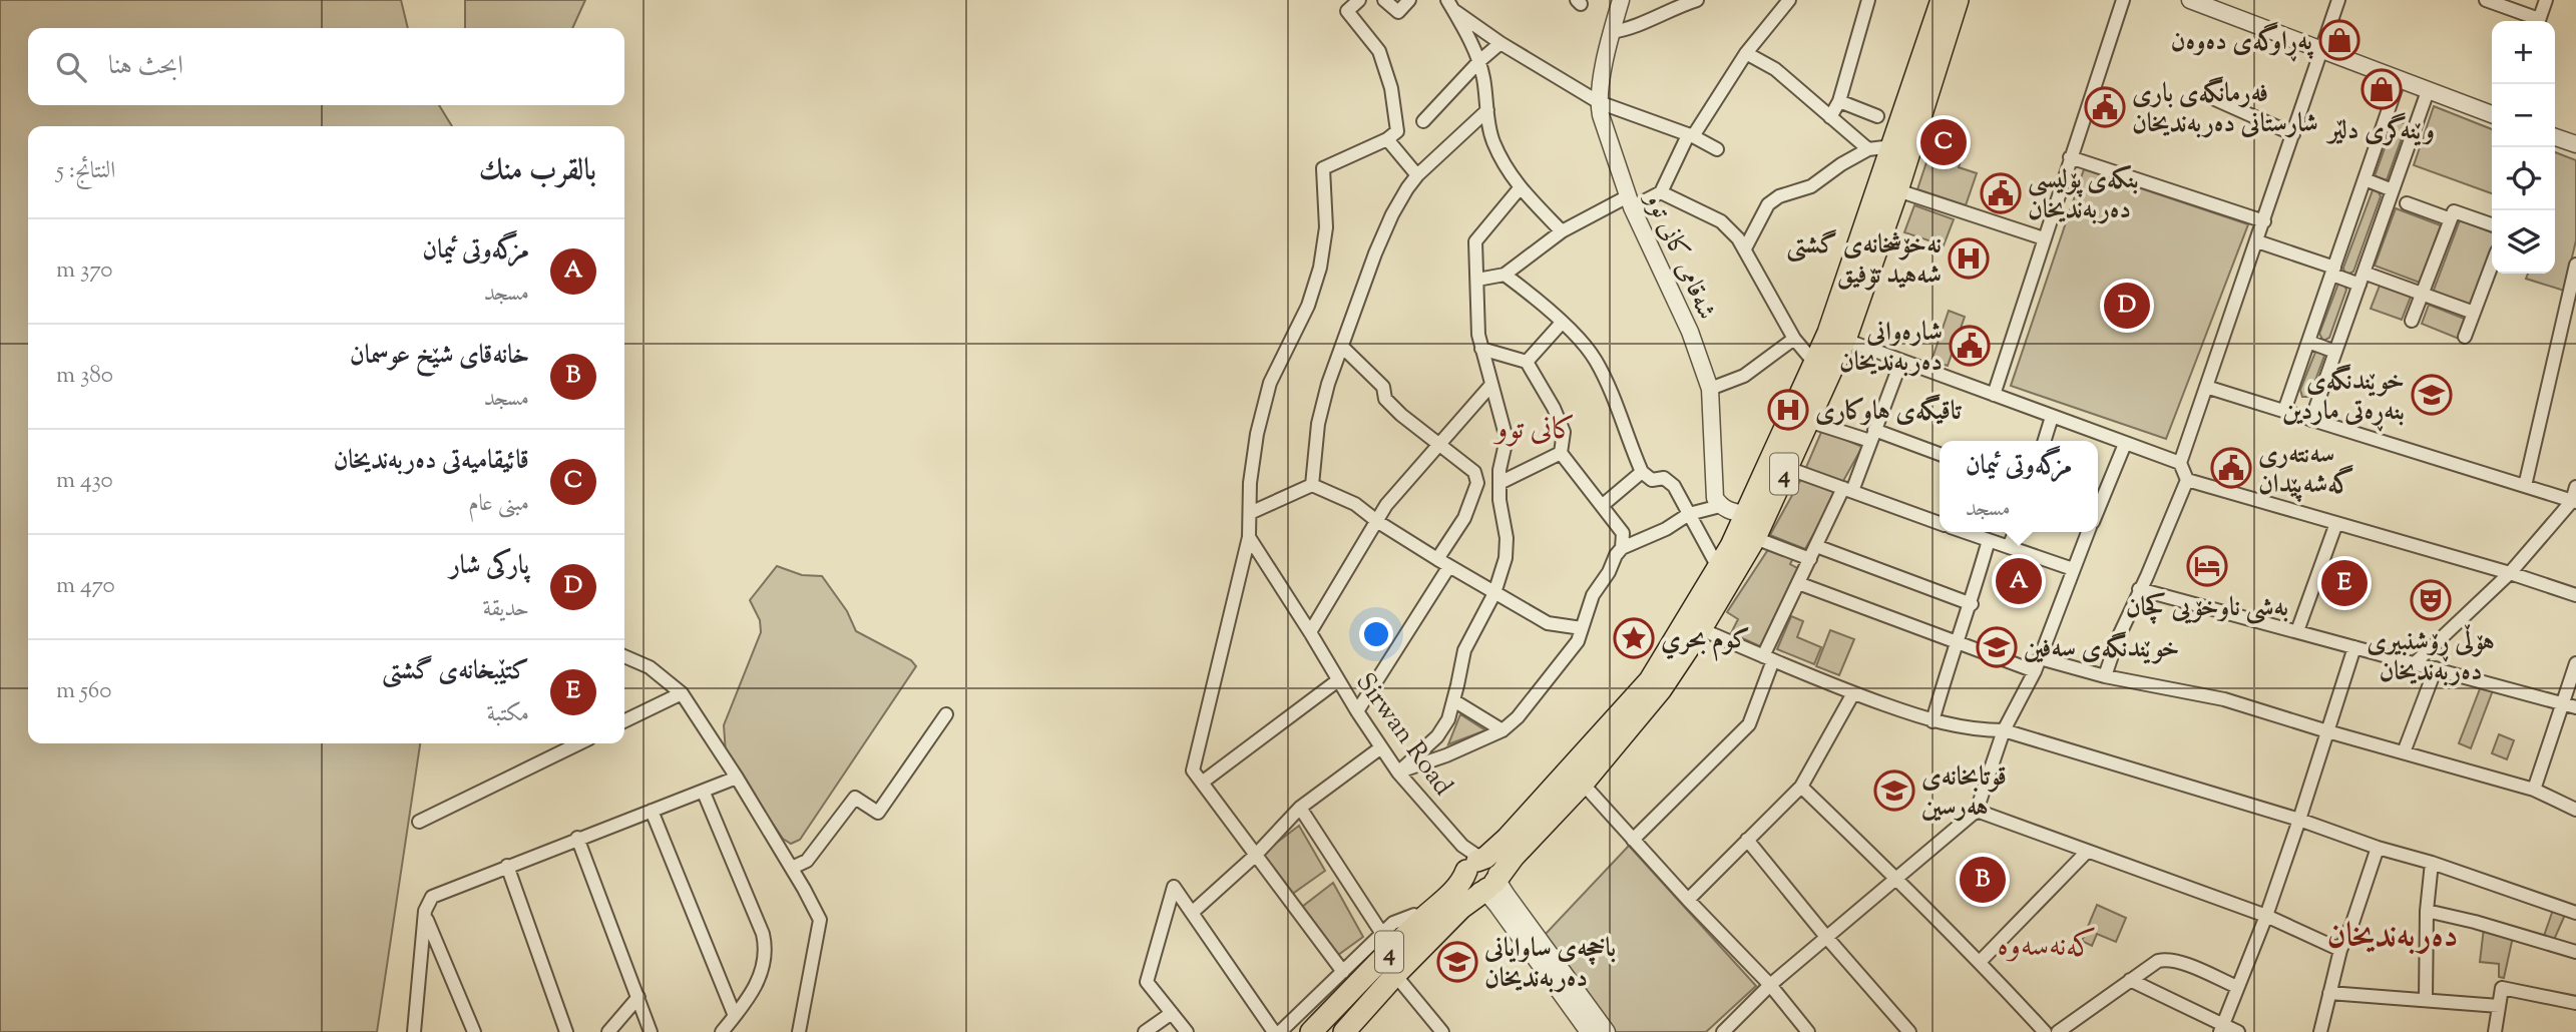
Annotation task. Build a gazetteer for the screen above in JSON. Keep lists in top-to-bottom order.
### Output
{
  "streets": {
    "highway": ["4"],
    "street": ["شەقامی کانی توو", "Sirwan Road"]
  },
  "crossings": [
    ["4", "Sirwan Road"]
  ],
  "districts": ["کانی توو", "دەربەندیخان", "کەنەسەوە"],
  "places": {
    "shop": ["پەڕاوگەی دەوەن", "وێنەگری دلێر"],
    "public building": [
      "فەرمانگەی باری شارستانی دەربەندیخان",
      "بنکەی پۆلیسی دەربەندیخان",
      "شارەوانی دەربەندیخان",
      "سەنتەری گەشەپێدان"
    ],
    "hospital": ["نەخۆشخانەی گشتی شەهید تۆفیق", "تاقیگەی هاوکاری"],
    "school or university": [
      "خوێندنگەی بنەڕەتی ماردین",
      "خوێندنگەی سەفین",
      "قوتابخانەی هەرسین",
      "باخچەی ساوایانی دەربەندیخان"
    ],
    "hotel": ["بەشی ناوخۆیی کچان"],
    "theatre": ["هۆڵی ڕۆشنبیری دەربەندیخان"],
    "place": ["کوم بحري"]
  },
  "page": {
    "map_buttons": ["+", "−"],
    "search": "ابحث هنا",
    "pins": [
      "C",
      "D",
      "A",
      "E",
      "B"
    ],
    "heading": ["بالقرب منك", "النتائج: 5"],
    "list": [
      {
        "mark": "A",
        "name": "مزگەوتی ئیمان",
        "note": "مسجد",
        "value": "370 m"
      },
      {
        "mark": "B",
        "name": "خانەقای شێخ عوسمان",
        "note": "مسجد",
        "value": "380 m"
      },
      {
        "mark": "C",
        "name": "قائیقامیەتی دەربەندیخان",
        "note": "مبنى عام",
        "value": "430 m"
      },
      {
        "mark": "D",
        "name": "پاركى شار",
        "note": "حديقة",
        "value": "470 m"
      },
      {
        "mark": "E",
        "name": "کتێبخانەی گشتی",
        "note": "مكتبة",
        "value": "560 m"
      }
    ],
    "popup": ["مزگەوتی ئیمان", "مسجد"]
  }
}
